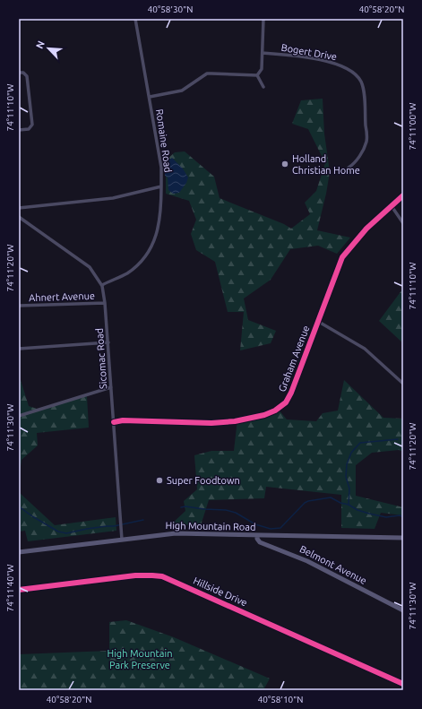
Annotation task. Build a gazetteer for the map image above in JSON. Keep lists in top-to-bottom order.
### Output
{
  "streets": {
    "main road": ["High Mountain Road", "Belmont Avenue"],
    "street": [
      "Bogert Drive",
      "Romaine Road",
      "Ahnert Avenue",
      "Sicomac Road",
      "Graham Avenue",
      "Hillside Drive"
    ]
  },
  "crossings": [
    ["Ahnert Avenue", "Sicomac Road"],
    ["Sicomac Road", "Graham Avenue"],
    ["Sicomac Road", "High Mountain Road"],
    ["High Mountain Road", "Belmont Avenue"]
  ],
  "parks": ["High Mountain Park Preserve"],
  "places": ["Holland Christian Home", "Super Foodtown"],
  "north": "top left",
  "coordinates": [
    "40°58'30\"N",
    "40°58'20\"N",
    "74°11'10\"W",
    "74°11'00\"W",
    "74°11'20\"W",
    "74°11'30\"W",
    "74°11'40\"W",
    "40°58'10\"N"
  ]
}
